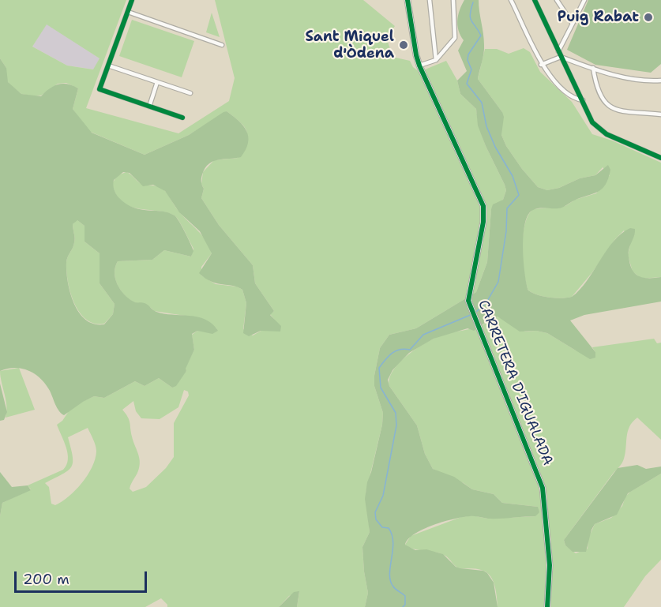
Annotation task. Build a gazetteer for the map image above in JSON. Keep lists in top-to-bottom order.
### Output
{
  "streets": {
    "street": ["CARRETERA D'IGUALADA"]
  },
  "places": ["Puig Rabat", "Sant Miquel d'Òdena"],
  "scale_bar": "200 m"
}
